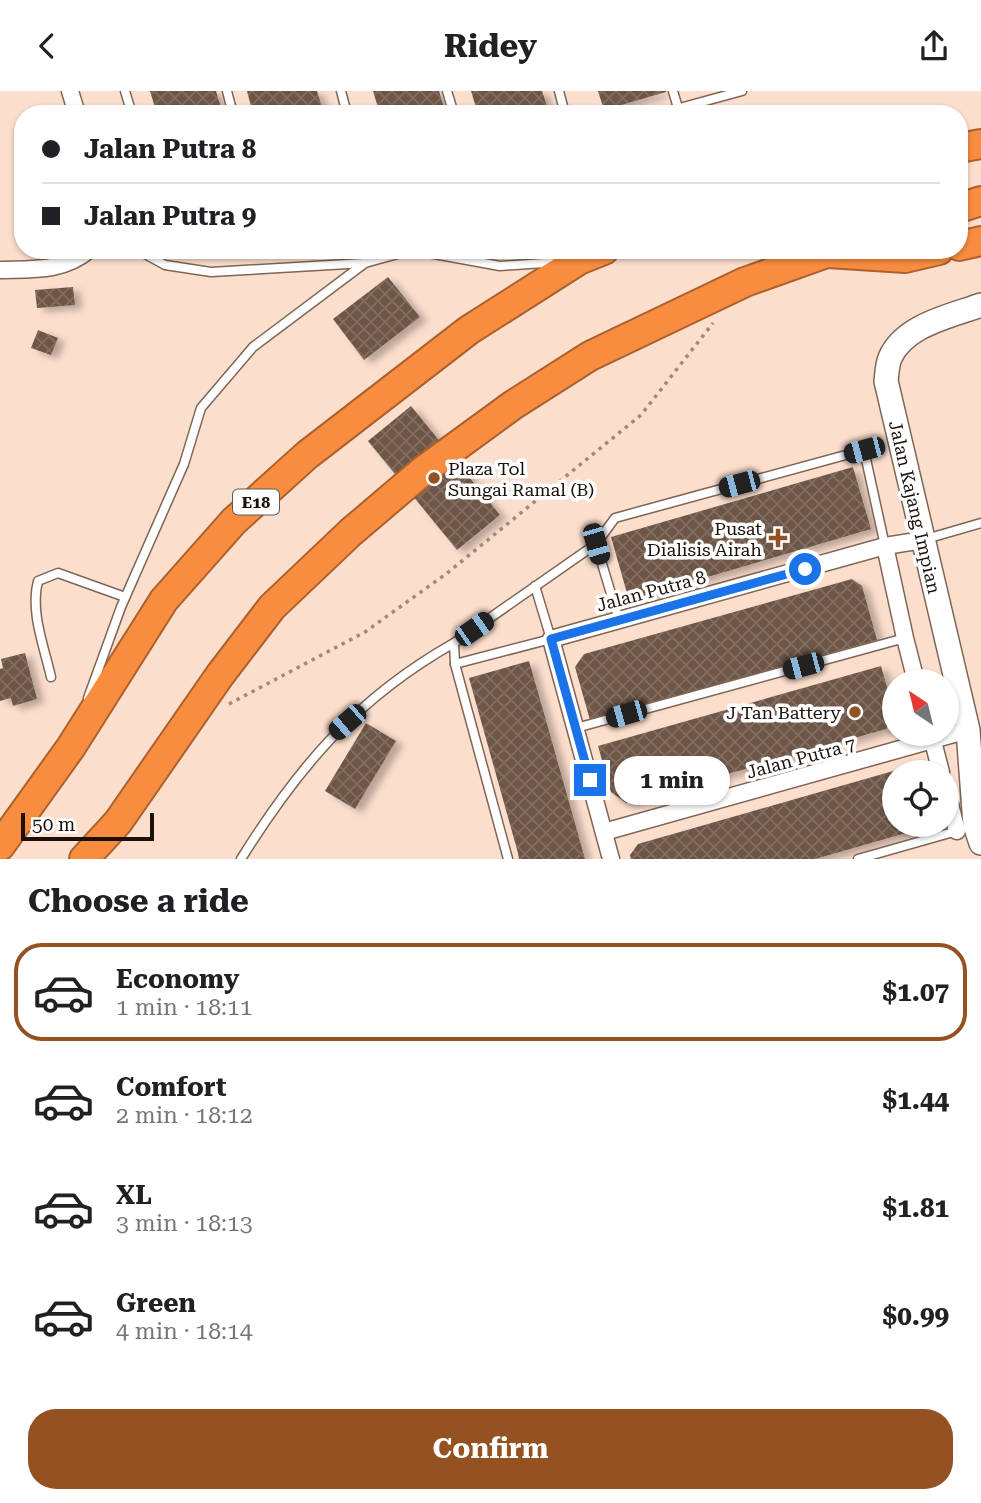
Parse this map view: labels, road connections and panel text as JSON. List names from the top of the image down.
{
  "streets": {
    "highway": ["E18"],
    "street": ["Jalan Kajang Impian", "Jalan Putra 8", "Jalan Putra 7"]
  },
  "crossings": [
    ["Jalan Kajang Impian", "Jalan Putra 8"],
    ["Jalan Kajang Impian", "Jalan Putra 7"]
  ],
  "places": {
    "other": ["Plaza Tol Sungai Ramal (B)", "J Tan Battery"],
    "health": ["Pusat Dialisis Airah"]
  },
  "scale_bar": "50 m",
  "north": "top left",
  "page": {
    "header": "Ridey",
    "banner": ["Jalan Putra 8", "Jalan Putra 9"],
    "bubble": "1 min",
    "scale": "50 m",
    "heading": "Choose a ride",
    "list": [
      {
        "name": "Economy",
        "note": "1 min · 18:11",
        "value": "$1.07"
      },
      {
        "name": "Comfort",
        "note": "2 min · 18:12",
        "value": "$1.44"
      },
      {
        "name": "XL",
        "note": "3 min · 18:13",
        "value": "$1.81"
      },
      {
        "name": "Green",
        "note": "4 min · 18:14",
        "value": "$0.99"
      }
    ],
    "buttons": "Confirm"
  }
}
